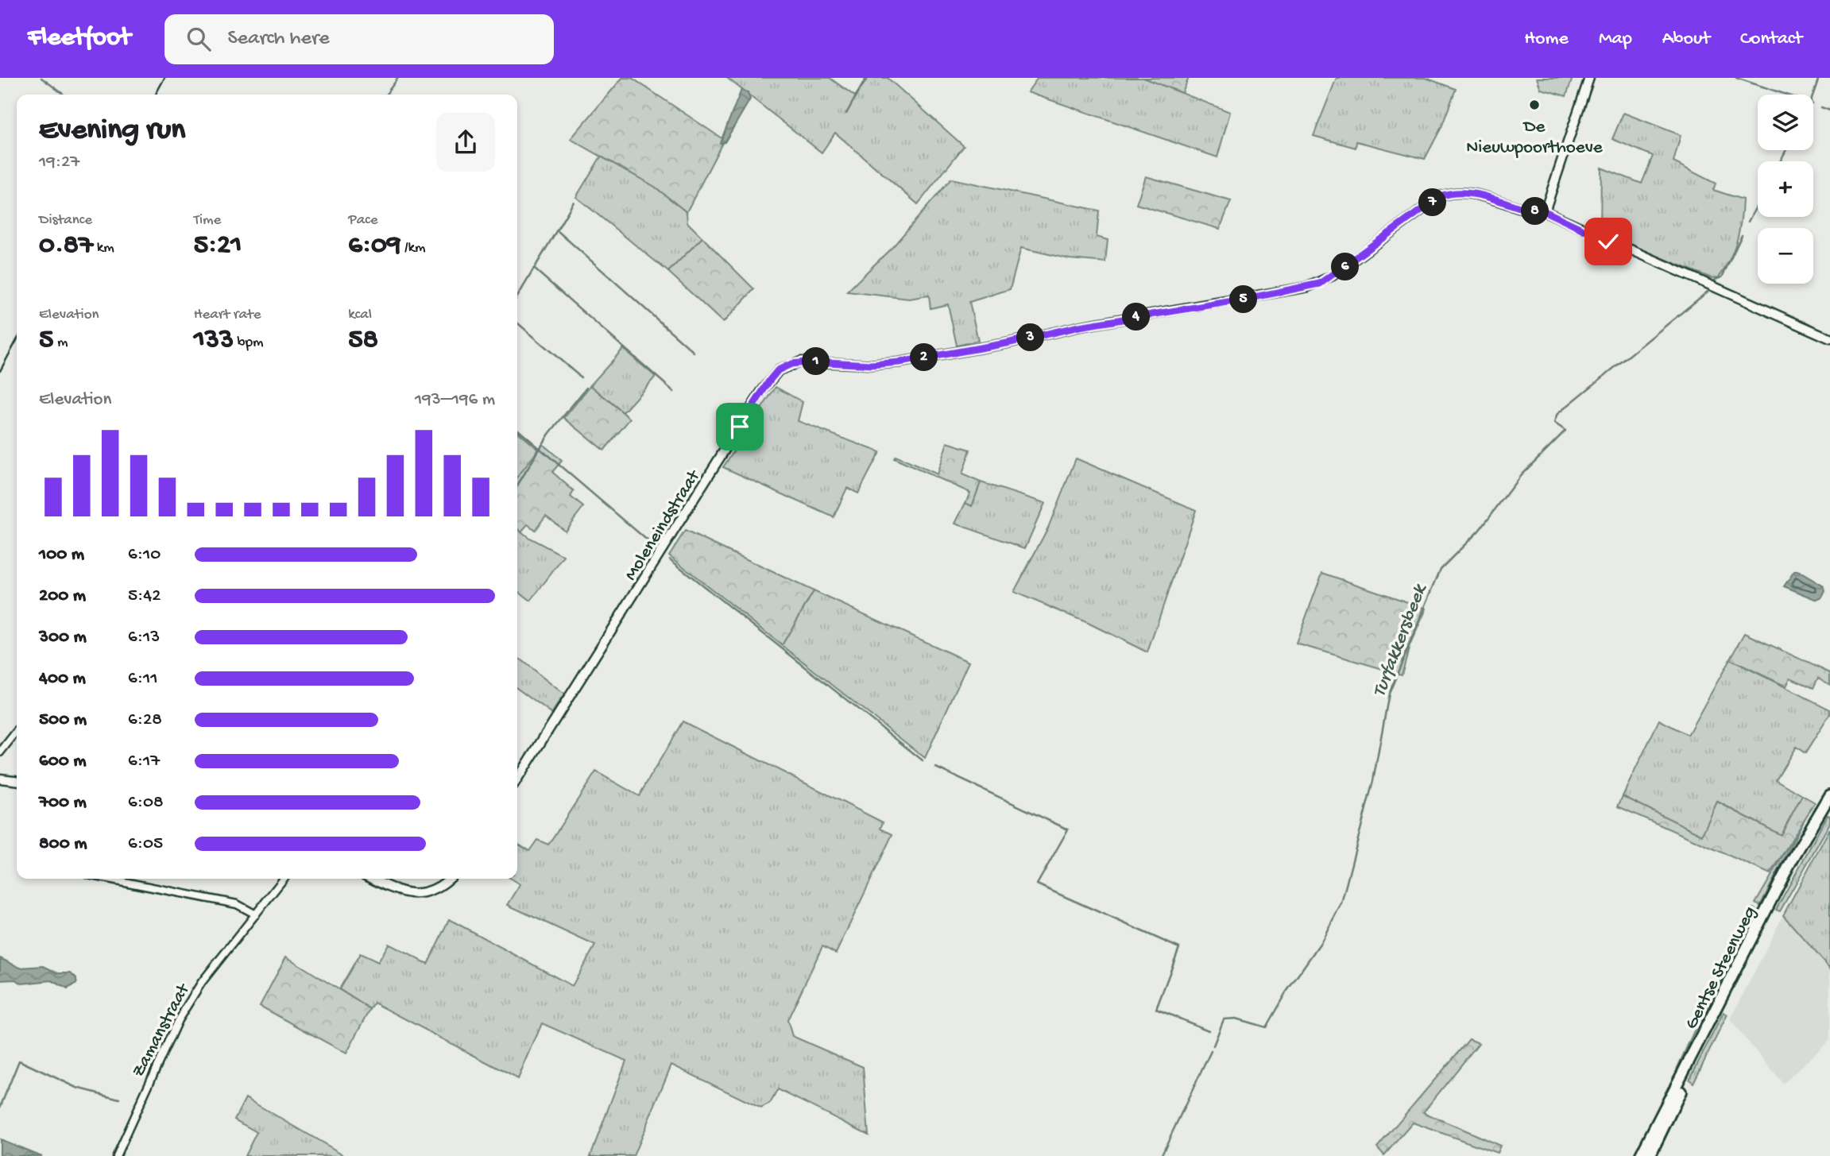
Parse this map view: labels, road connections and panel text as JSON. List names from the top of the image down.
{
  "streets": {
    "main road": ["Gentse Steenweg"],
    "street": ["Moleneindstraat", "Zamanstraat"]
  },
  "water": ["Turfakkersbeek"],
  "places": ["De Nieuwpoorthoeve"],
  "page": {
    "header": "Fleetfoot",
    "search": "Search here",
    "nav": [
      "Home",
      "Map",
      "About",
      "Contact"
    ],
    "map_buttons": ["+", "−"],
    "heading": ["Evening run", "19:27"],
    "pins": [
      "7",
      "8",
      "6",
      "5",
      "4",
      "3",
      "2",
      "1"
    ],
    "stats": [
      ["Distance", "0.87 km"],
      ["Time", "5:21"],
      ["Pace", "6:09 /km"],
      ["Elevation", "5 m"],
      ["Heart rate", "133 bpm"],
      ["kcal", "58"]
    ],
    "chart": ["Elevation", "193–196 m"],
    "list": [
      {
        "name": "100 m",
        "note": "6:10"
      },
      {
        "name": "200 m",
        "note": "5:42"
      },
      {
        "name": "300 m",
        "note": "6:13"
      },
      {
        "name": "400 m",
        "note": "6:11"
      },
      {
        "name": "500 m",
        "note": "6:28"
      },
      {
        "name": "600 m",
        "note": "6:17"
      },
      {
        "name": "700 m",
        "note": "6:08"
      },
      {
        "name": "800 m",
        "note": "6:05"
      }
    ]
  }
}
